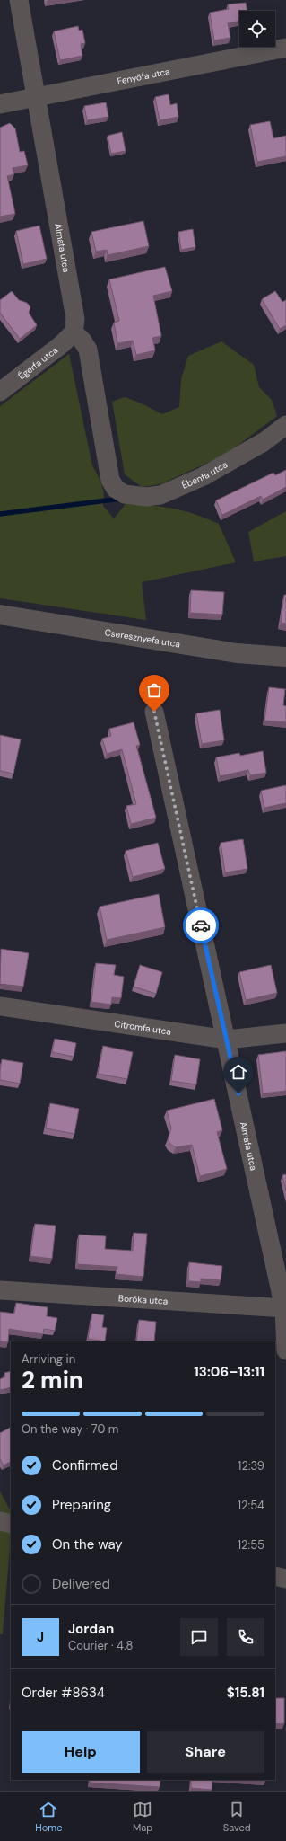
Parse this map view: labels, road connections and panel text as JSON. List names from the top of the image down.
{
  "streets": {
    "street": [
      "Fenyőfa utca",
      "Almafa utca",
      "Égerfa utca",
      "Ébenfa utca",
      "Cseresznyefa utca",
      "Citromfa utca",
      "Boróka utca"
    ]
  },
  "crossings": [
    ["Fenyőfa utca", "Almafa utca"],
    ["Almafa utca", "Égerfa utca"],
    ["Almafa utca", "Ébenfa utca"],
    ["Almafa utca", "Citromfa utca"],
    ["Almafa utca", "Boróka utca"],
    ["Égerfa utca", "Ébenfa utca"]
  ],
  "page": {
    "heading": ["2 min", "Arriving in", "13:06–13:11"],
    "panel": [
      "Jordan",
      "Courier · 4.8",
      "Order #8634",
      "$15.81"
    ],
    "bar": "On the way · 70 m",
    "list": [
      ["Confirmed", "12:39"],
      ["Preparing", "12:54"],
      ["On the way", "12:55"],
      "Delivered"
    ],
    "round": "J",
    "buttons": ["Help", "Share"],
    "tabs": ["Home", "Map", "Saved"]
  }
}
